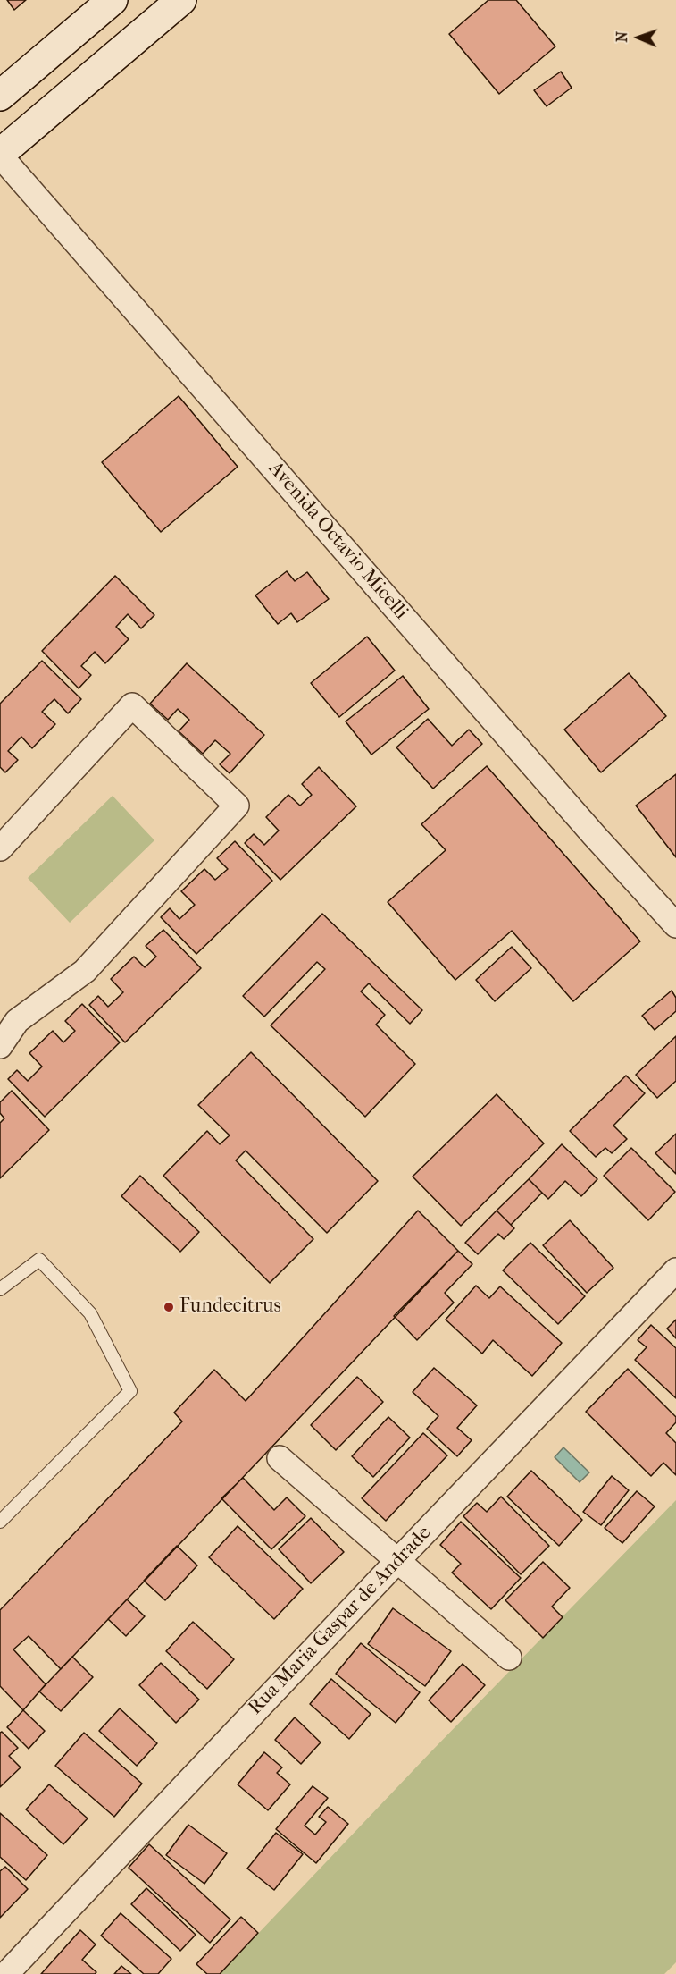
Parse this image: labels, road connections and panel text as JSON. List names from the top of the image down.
{
  "streets": {
    "street": ["Avenida Octavio Micelli", "Rua Maria Gaspar de Andrade"]
  },
  "places": ["Fundecitrus"],
  "north": "left"
}
